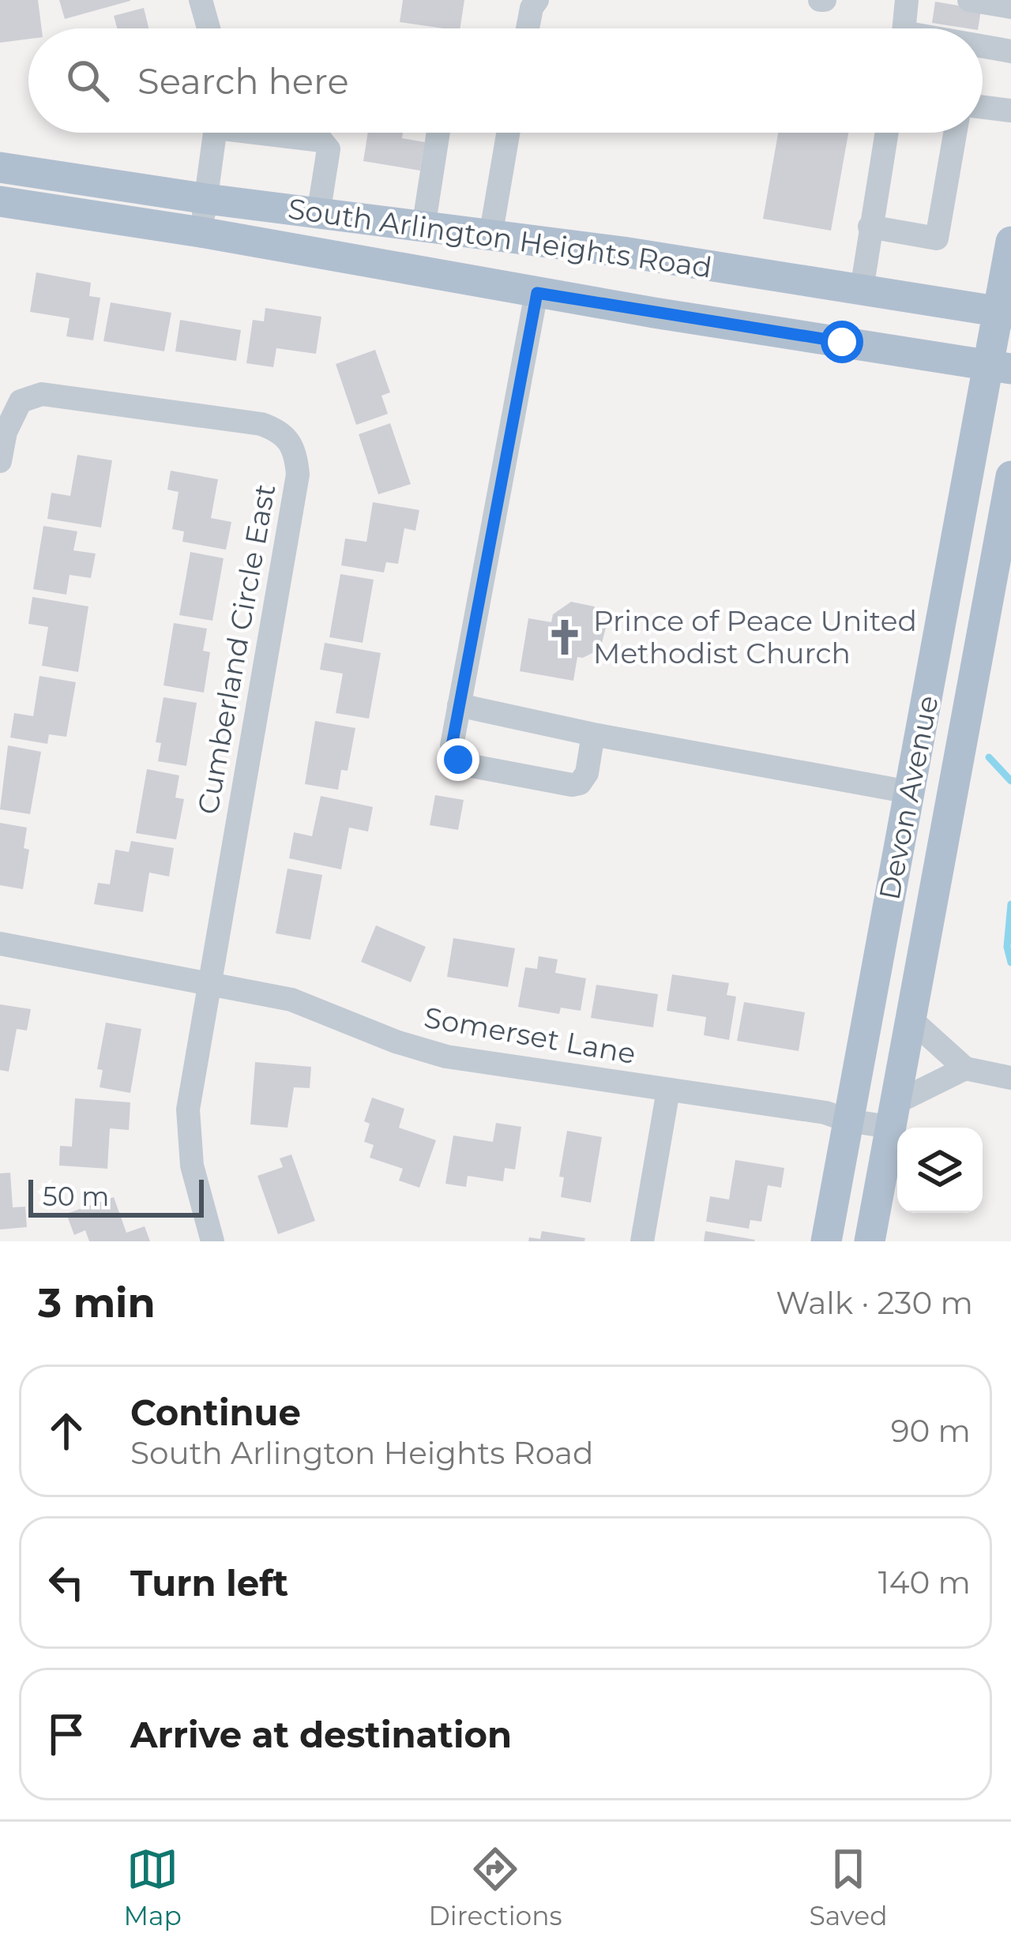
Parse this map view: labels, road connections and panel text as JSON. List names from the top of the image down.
{
  "streets": {
    "main road": ["South Arlington Heights Road", "Devon Avenue"],
    "street": ["Cumberland Circle East", "Somerset Lane"]
  },
  "crossings": [
    ["South Arlington Heights Road", "Devon Avenue"],
    ["Cumberland Circle East", "Somerset Lane"],
    ["Devon Avenue", "Somerset Lane"]
  ],
  "places": {
    "church": ["Prince of Peace United Methodist Church"]
  },
  "scale_bar": "50 m",
  "page": {
    "search": "Search here",
    "scale": "50 m",
    "heading": ["3 min", "Walk · 230 m"],
    "list": [
      ["Continue", "South Arlington Heights Road", "90 m"],
      ["Turn left", "140 m"],
      "Arrive at destination"
    ],
    "nav": ["Map", "Directions", "Saved"]
  }
}
